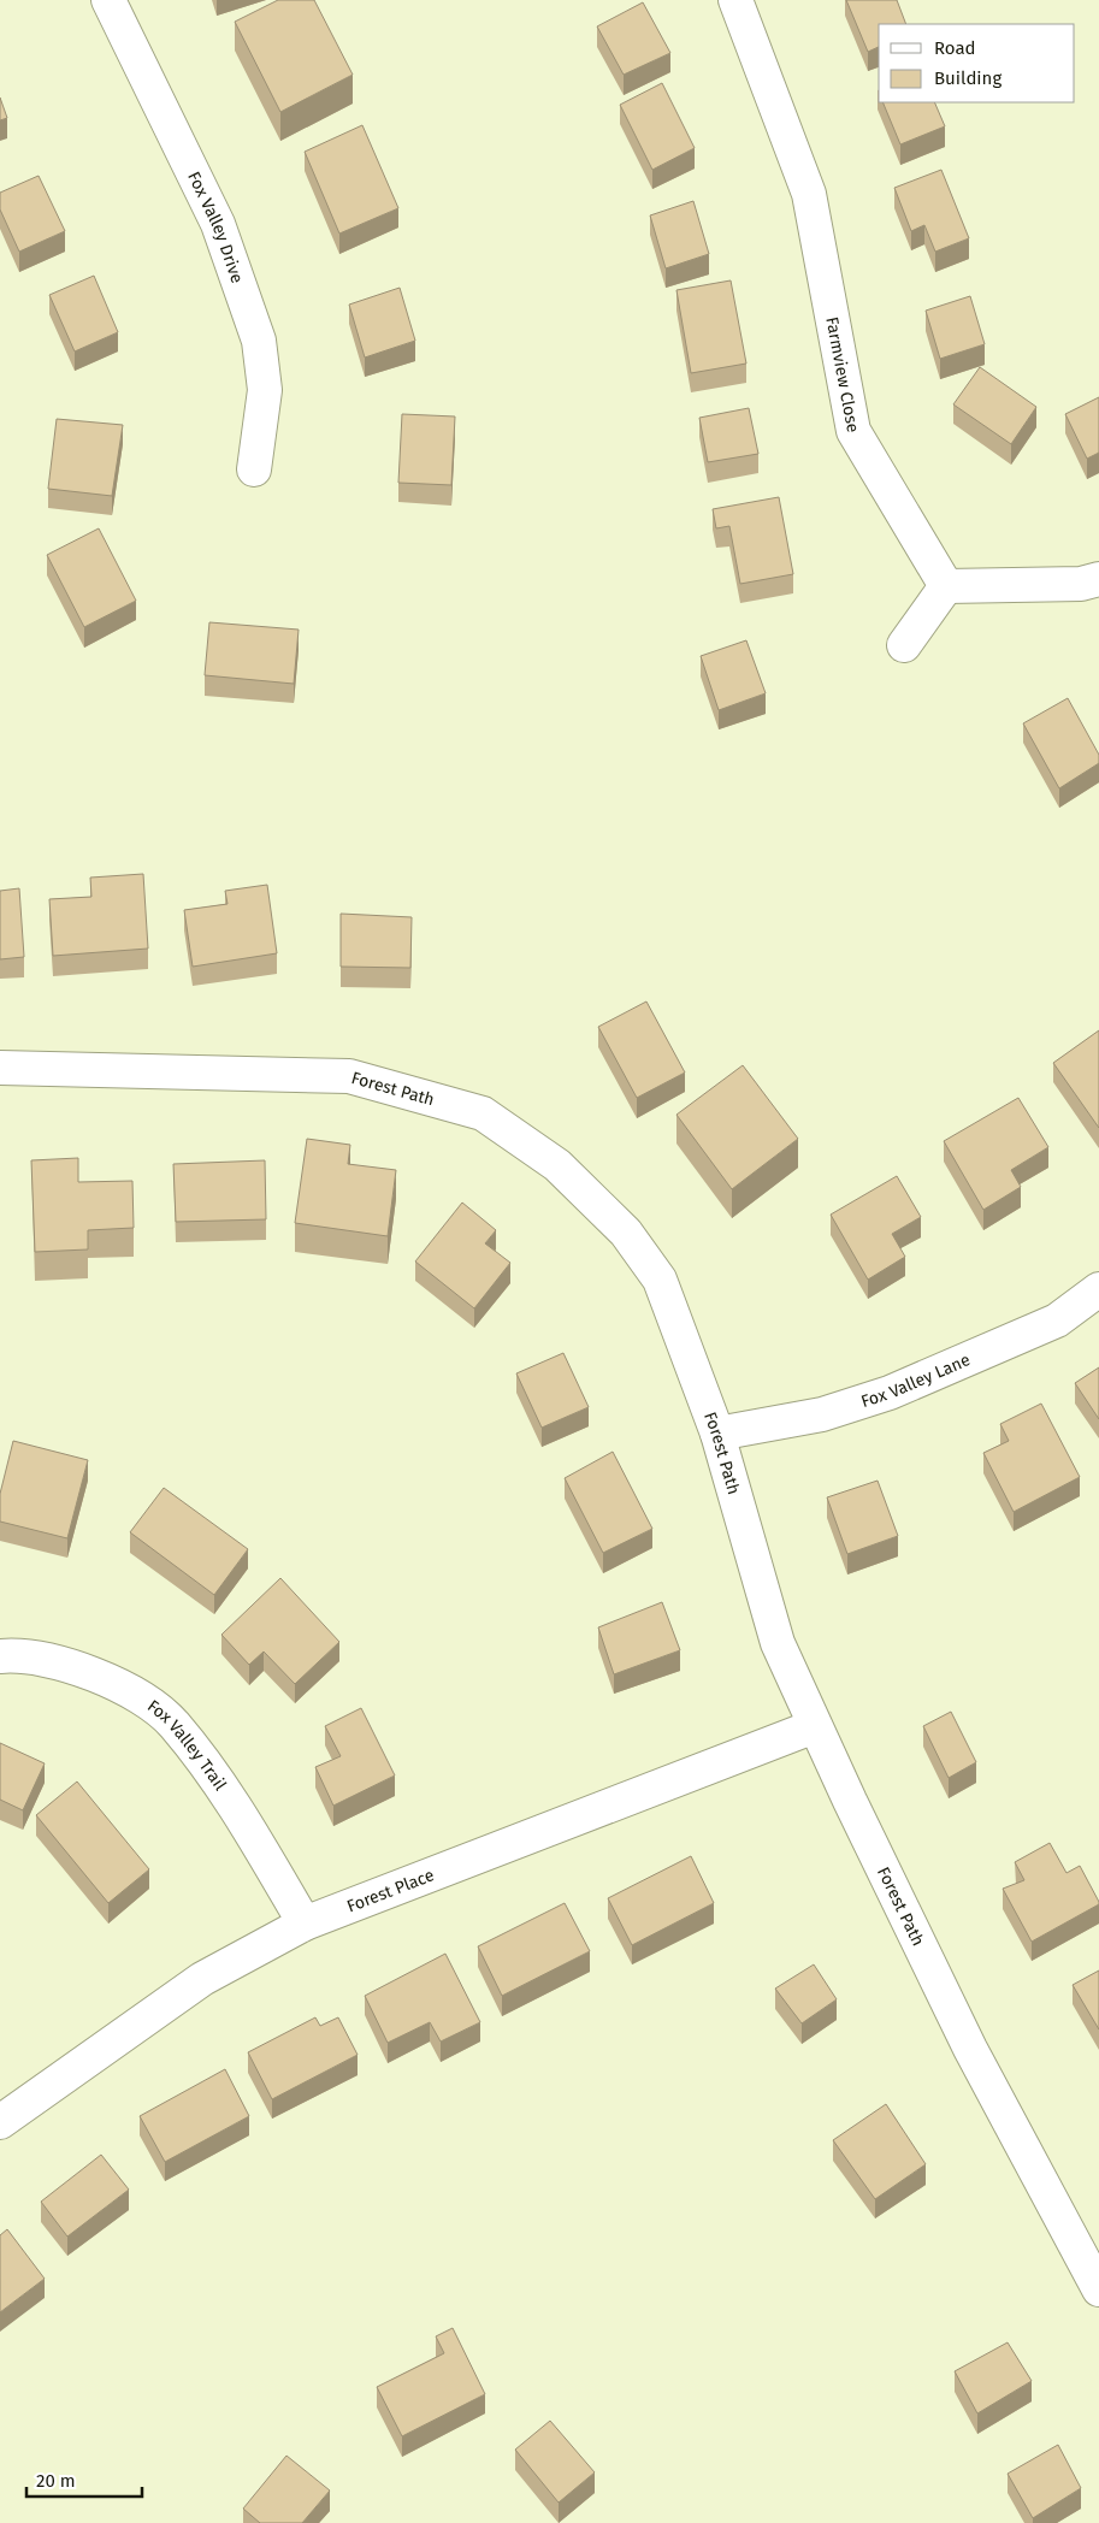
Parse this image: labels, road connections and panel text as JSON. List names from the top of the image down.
{
  "streets": {
    "street": [
      "Fox Valley Drive",
      "Farmview Close",
      "Forest Path",
      "Fox Valley Lane",
      "Fox Valley Trail",
      "Forest Place"
    ]
  },
  "crossings": [
    ["Forest Path", "Fox Valley Lane"],
    ["Forest Path", "Forest Place"],
    ["Fox Valley Trail", "Forest Place"]
  ],
  "legend": ["Road", "Building"],
  "scale_bar": "20 m"
}
